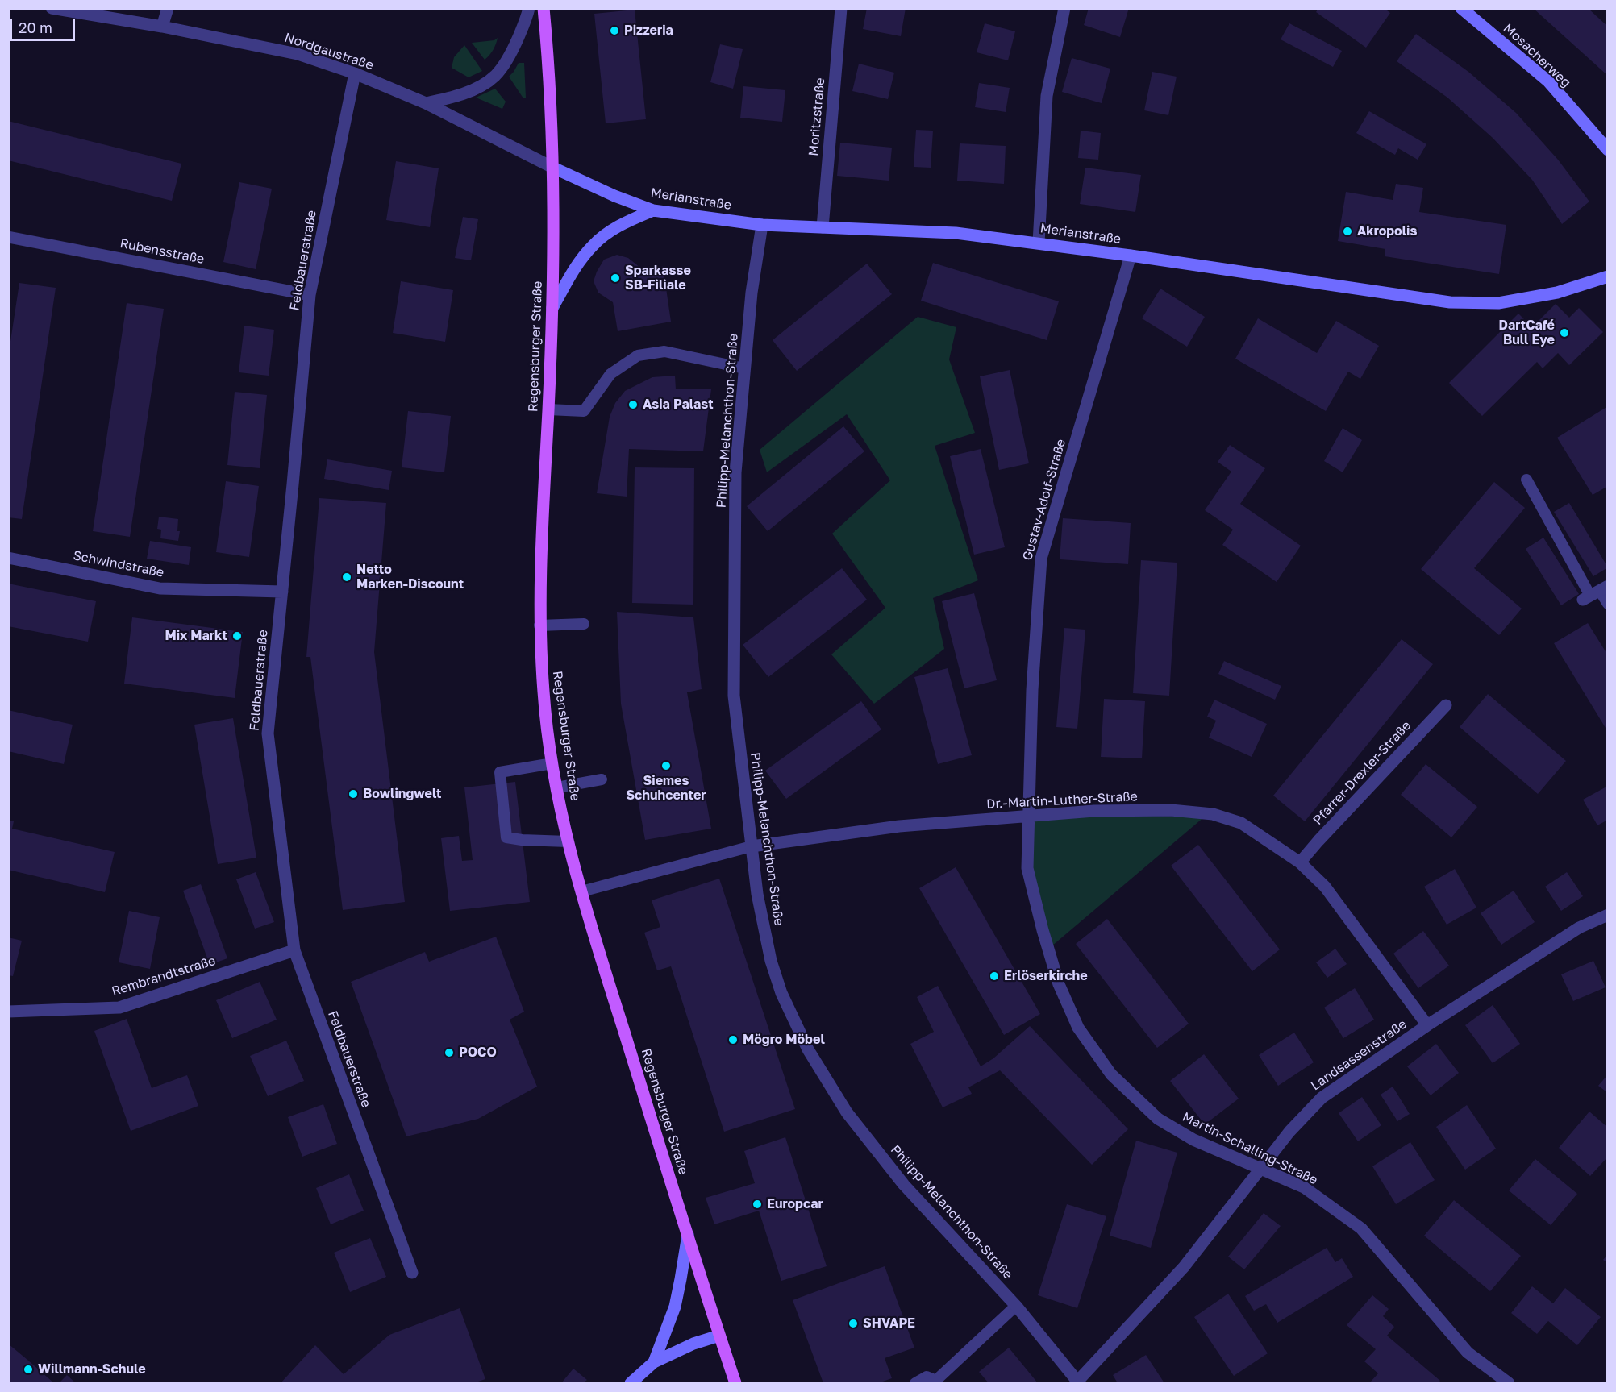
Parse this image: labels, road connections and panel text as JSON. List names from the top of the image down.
{
  "streets": {
    "main road": ["Regensburger Straße"],
    "street": [
      "Nordgaustraße",
      "Mosacherweg",
      "Moritzstraße",
      "Merianstraße",
      "Rubensstraße",
      "Feldbauerstraße",
      "Philipp-Melanchthon-Straße",
      "Gustav-Adolf-Straße",
      "Schwindstraße",
      "Pfarrer-Drexler-Straße",
      "Dr.-Martin-Luther-Straße",
      "Rembrandtstraße",
      "Landsassenstraße",
      "Martin-Schalling-Straße"
    ]
  },
  "crossings": [
    ["Nordgaustraße", "Merianstraße"],
    ["Nordgaustraße", "Feldbauerstraße"],
    ["Nordgaustraße", "Regensburger Straße"],
    ["Moritzstraße", "Merianstraße"],
    ["Merianstraße", "Regensburger Straße"],
    ["Merianstraße", "Philipp-Melanchthon-Straße"],
    ["Merianstraße", "Gustav-Adolf-Straße"],
    ["Rubensstraße", "Feldbauerstraße"],
    ["Feldbauerstraße", "Schwindstraße"],
    ["Feldbauerstraße", "Rembrandtstraße"],
    ["Philipp-Melanchthon-Straße", "Dr.-Martin-Luther-Straße"],
    ["Philipp-Melanchthon-Straße", "Landsassenstraße"],
    ["Gustav-Adolf-Straße", "Dr.-Martin-Luther-Straße"],
    ["Gustav-Adolf-Straße", "Martin-Schalling-Straße"],
    ["Pfarrer-Drexler-Straße", "Dr.-Martin-Luther-Straße"],
    ["Dr.-Martin-Luther-Straße", "Landsassenstraße"],
    ["Dr.-Martin-Luther-Straße", "Martin-Schalling-Straße"],
    ["Landsassenstraße", "Martin-Schalling-Straße"]
  ],
  "places": [
    "Pizzeria",
    "Akropolis",
    "Sparkasse SB-Filiale",
    "DartCafé Bull Eye",
    "Asia Palast",
    "Netto Marken-Discount",
    "Mix Markt",
    "Siemes Schuhcenter",
    "Bowlingwelt",
    "Erlöserkirche",
    "Mögro Möbel",
    "POCO",
    "Europcar",
    "SHVAPE",
    "Willmann-Schule"
  ],
  "scale_bar": "20 m"
}
